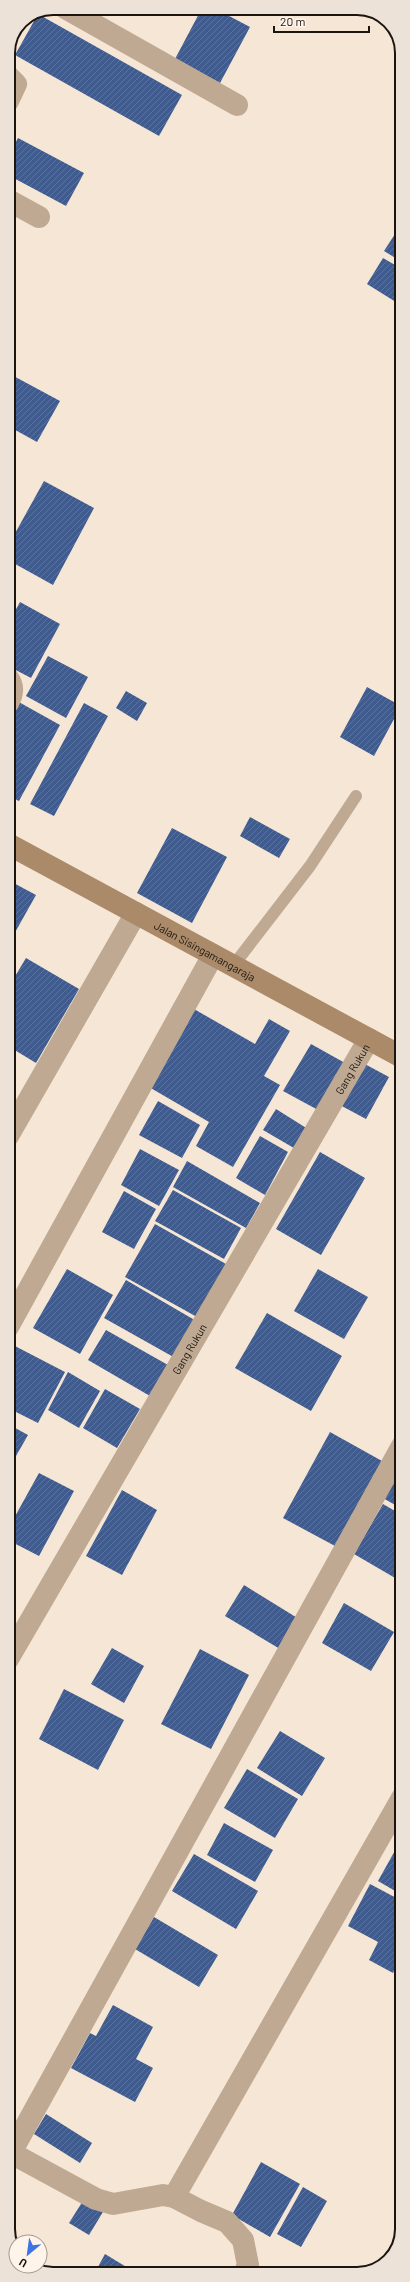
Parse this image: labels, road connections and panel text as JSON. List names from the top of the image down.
{
  "streets": {
    "street": ["Jalan Sisingamangaraja", "Gang Rukun"]
  },
  "crossings": [
    ["Jalan Sisingamangaraja", "Gang Rukun"]
  ],
  "scale_bar": "20 m",
  "north": "bottom left"
}
